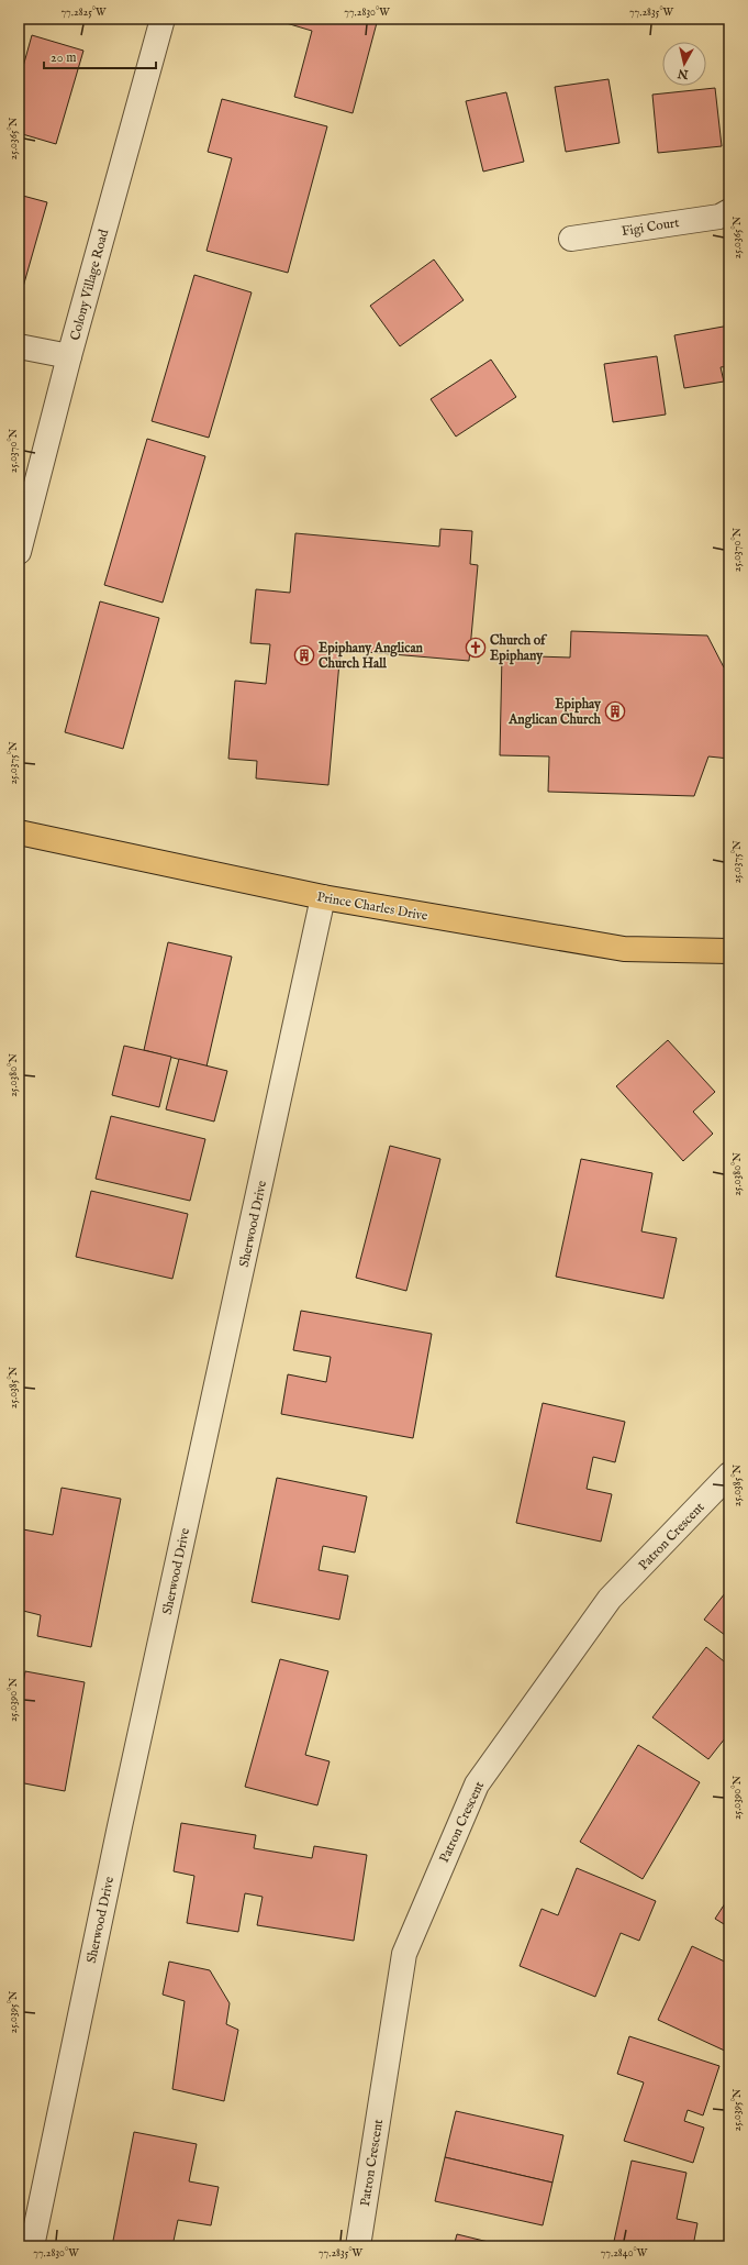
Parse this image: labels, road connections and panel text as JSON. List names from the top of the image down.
{
  "streets": {
    "highway": ["Prince Charles Drive"],
    "street": [
      "Figi Court",
      "Colony Village Road",
      "Sherwood Drive",
      "Patron Crescent"
    ]
  },
  "crossings": [
    ["Prince Charles Drive", "Sherwood Drive"]
  ],
  "places": {
    "church": ["Church of Epiphany"],
    "building": ["Epiphany Anglican Church Hall", "Epiphay Anglican Church"]
  },
  "scale_bar": "20 m",
  "north": "bottom",
  "coordinates": [
    "77.2825°W",
    "77.2830°W",
    "77.2835°W",
    "25.0365°N",
    "25.0370°N",
    "25.0375°N",
    "25.0380°N",
    "25.0385°N",
    "25.0390°N",
    "25.0395°N",
    "77.2840°W"
  ]
}
